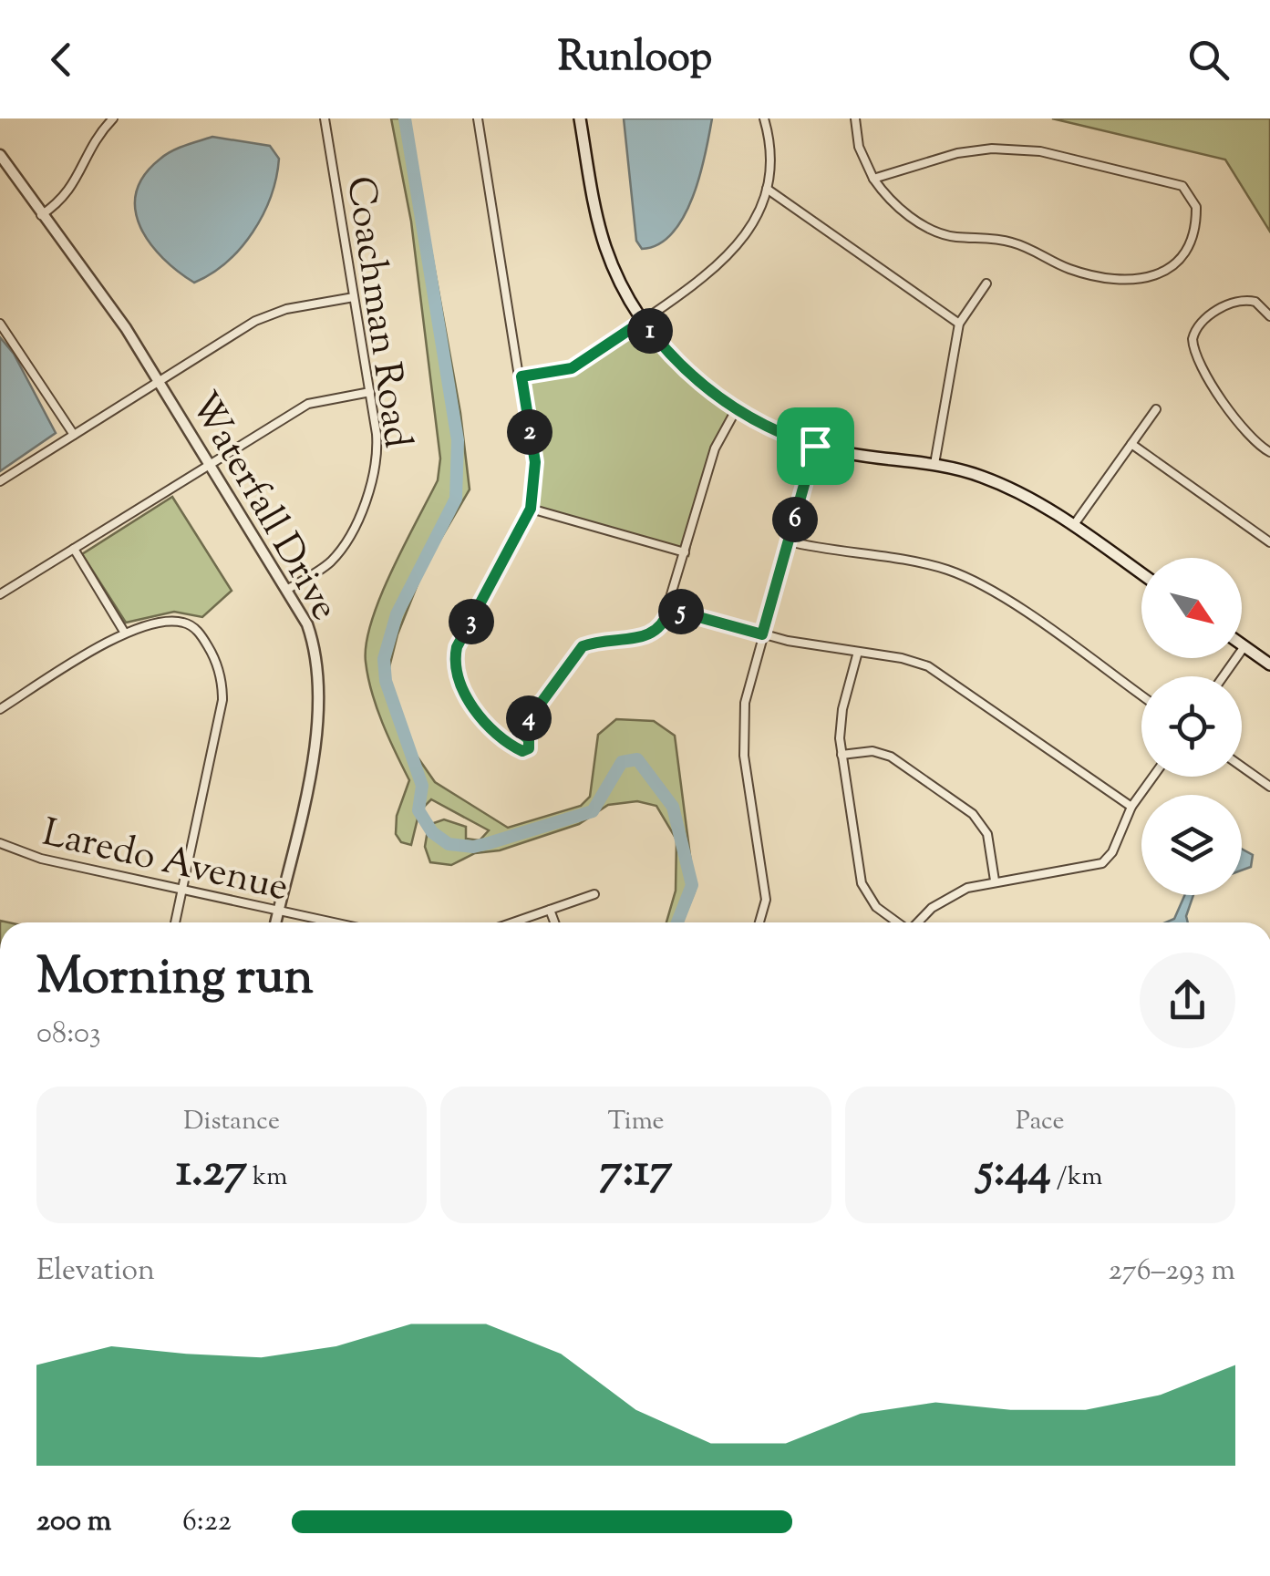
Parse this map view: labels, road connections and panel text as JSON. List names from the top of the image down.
{
  "streets": {
    "street": ["Coachman Road", "Waterfall Drive", "Laredo Avenue"]
  },
  "crossings": [
    ["Coachman Road", "Waterfall Drive"],
    ["Waterfall Drive", "Laredo Avenue"]
  ],
  "north": "bottom right",
  "page": {
    "header": "Runloop",
    "pins": [
      "1",
      "2",
      "6",
      "5",
      "3",
      "4"
    ],
    "heading": ["Morning run", "08:03"],
    "stats": [
      ["Distance", "1.27 km"],
      ["Time", "7:17"],
      ["Pace", "5:44 /km"]
    ],
    "chart": ["Elevation", "276–293 m"],
    "list": [
      {
        "name": "200 m",
        "note": "6:22"
      }
    ]
  }
}
